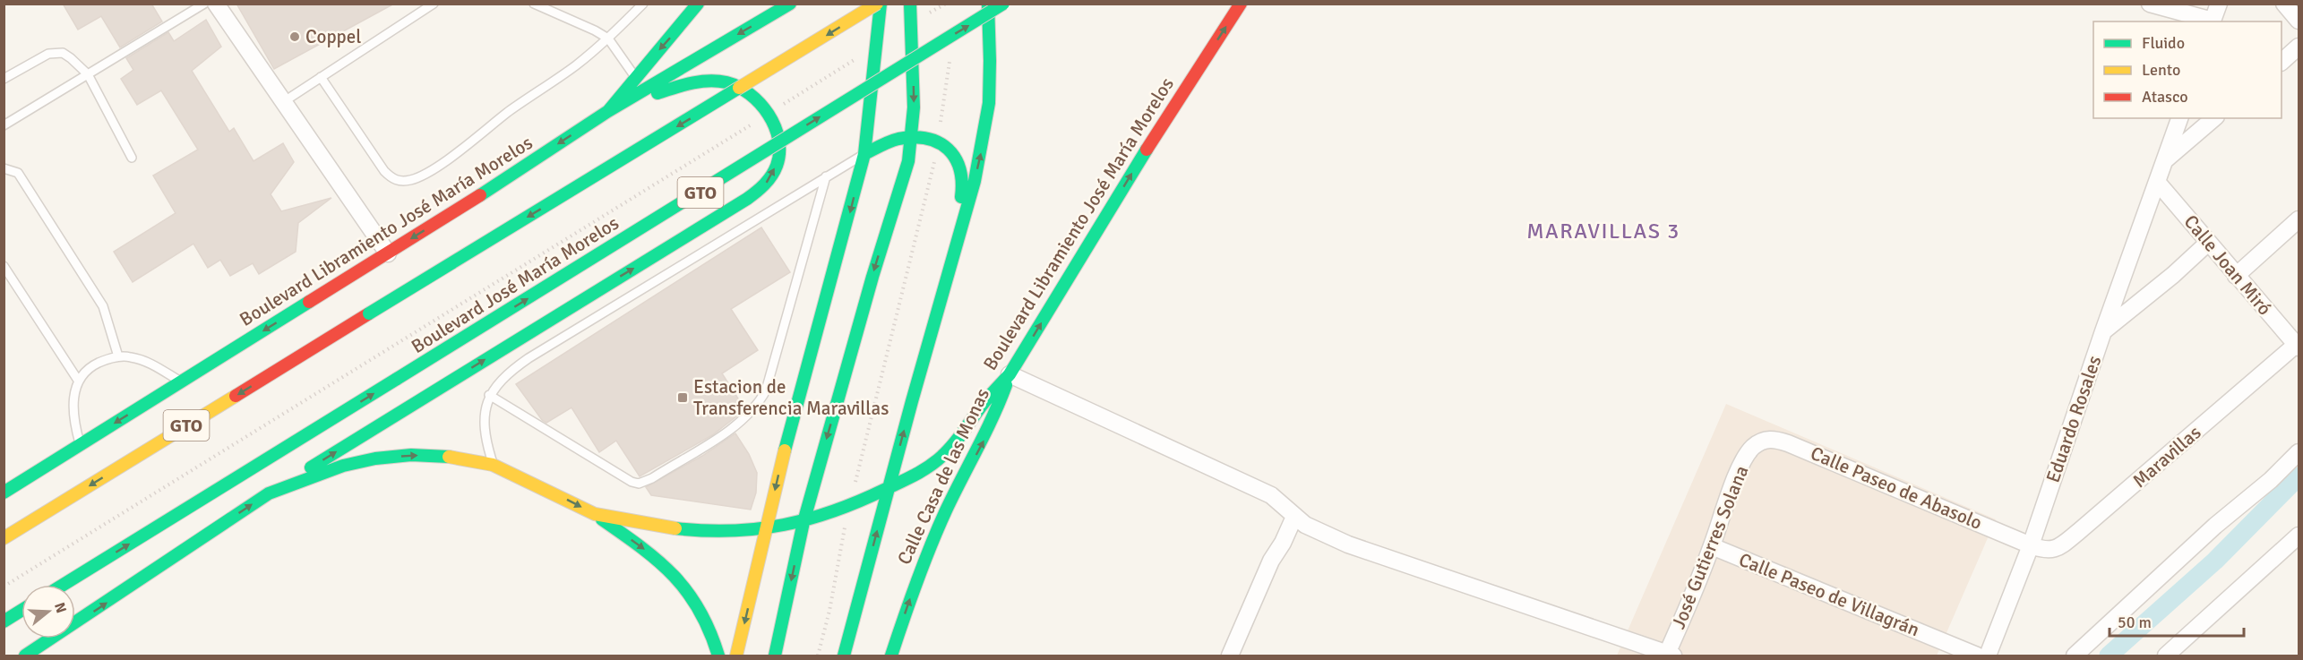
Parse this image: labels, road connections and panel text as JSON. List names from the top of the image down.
{
  "streets": {
    "street": [
      "GTO",
      "Boulevard Libramiento José María Morelos",
      "Calle Joan Miró",
      "Boulevard José María Morelos",
      "Eduardo Rosales",
      "Maravillas",
      "Calle Casa de las Monas",
      "Calle Paseo de Abasolo",
      "José Gutierres Solana",
      "Calle Paseo de Villagrán"
    ]
  },
  "crossings": [
    ["Boulevard Libramiento José María Morelos", "Calle Casa de las Monas"],
    ["Calle Joan Miró", "Eduardo Rosales"],
    ["Calle Joan Miró", "Maravillas"],
    ["Eduardo Rosales", "Maravillas"],
    ["Eduardo Rosales", "Calle Paseo de Abasolo"],
    ["Maravillas", "Calle Paseo de Abasolo"],
    ["Calle Paseo de Abasolo", "José Gutierres Solana"],
    ["José Gutierres Solana", "Calle Paseo de Villagrán"]
  ],
  "districts": ["MARAVILLAS 3"],
  "places": {
    "other": ["Coppel"],
    "transit": ["Estacion de Transferencia Maravillas"]
  },
  "legend": ["Fluido", "Lento", "Atasco"],
  "scale_bar": "50 m",
  "north": "right"
}
